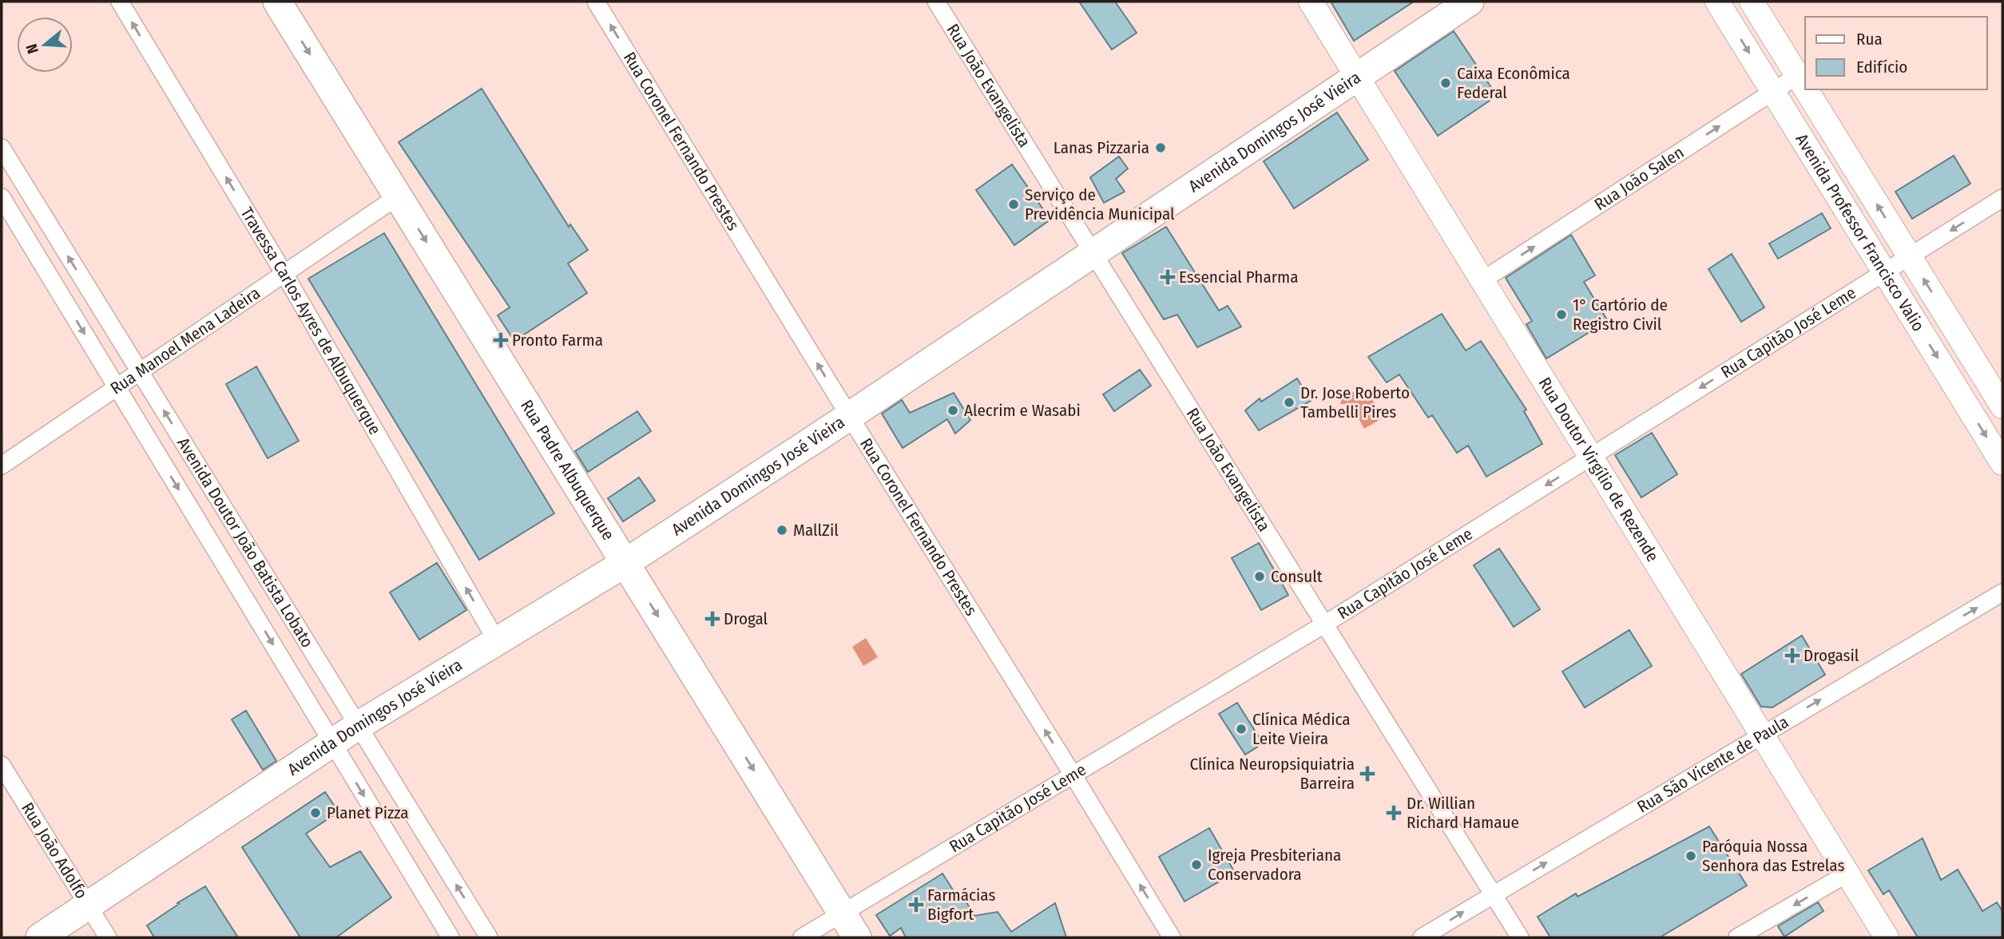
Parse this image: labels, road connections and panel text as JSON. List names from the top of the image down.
{
  "streets": {
    "main road": [
      "Avenida Domingos José Vieira",
      "Avenida Professor Francisco Valio",
      "Rua Padre Albuquerque",
      "Rua Doutor Virgílio de Rezende"
    ],
    "street": [
      "Rua João Evangelista",
      "Rua Coronel Fernando Prestes",
      "Rua João Salen",
      "Travessa Carlos Ayres de Albuquerque",
      "Rua Capitão José Leme",
      "Rua Manoel Mena Ladeira",
      "Avenida Doutor João Batista Lobato",
      "Rua São Vicente de Paula",
      "Rua João Adolfo"
    ]
  },
  "crossings": [
    ["Rua João Evangelista", "Avenida Domingos José Vieira"],
    ["Rua João Evangelista", "Rua Capitão José Leme"],
    ["Rua João Evangelista", "Rua São Vicente de Paula"],
    ["Avenida Domingos José Vieira", "Rua Coronel Fernando Prestes"],
    ["Avenida Domingos José Vieira", "Travessa Carlos Ayres de Albuquerque"],
    ["Avenida Domingos José Vieira", "Rua Padre Albuquerque"],
    ["Avenida Domingos José Vieira", "Rua Doutor Virgílio de Rezende"],
    ["Avenida Domingos José Vieira", "Avenida Doutor João Batista Lobato"],
    ["Avenida Domingos José Vieira", "Rua João Adolfo"],
    ["Rua Coronel Fernando Prestes", "Rua Capitão José Leme"],
    ["Rua João Salen", "Avenida Professor Francisco Valio"],
    ["Rua João Salen", "Rua Doutor Virgílio de Rezende"],
    ["Avenida Professor Francisco Valio", "Rua Capitão José Leme"],
    ["Travessa Carlos Ayres de Albuquerque", "Rua Manoel Mena Ladeira"],
    ["Rua Capitão José Leme", "Rua Padre Albuquerque"],
    ["Rua Capitão José Leme", "Rua Doutor Virgílio de Rezende"],
    ["Rua Manoel Mena Ladeira", "Rua Padre Albuquerque"],
    ["Rua Manoel Mena Ladeira", "Avenida Doutor João Batista Lobato"],
    ["Rua Doutor Virgílio de Rezende", "Rua São Vicente de Paula"]
  ],
  "one_way": [
    "Rua Coronel Fernando Prestes",
    "Rua João Salen",
    "Travessa Carlos Ayres de Albuquerque",
    "Rua Capitão José Leme",
    "Rua Padre Albuquerque",
    "Rua São Vicente de Paula"
  ],
  "places": {
    "other": [
      "Caixa Econômica Federal",
      "Lanas Pizzaria",
      "Serviço de Previdência Municipal",
      "1° Cartório de Registro Civil",
      "Dr. Jose Roberto Tambelli Pires",
      "Alecrim e Wasabi",
      "MallZil",
      "Consult",
      "Clínica Médica Leite Vieira",
      "Planet Pizza",
      "Paróquia Nossa Senhora das Estrelas",
      "Igreja Presbiteriana Conservadora"
    ],
    "health": [
      "Essencial Pharma",
      "Pronto Farma",
      "Drogal",
      "Drogasil",
      "Clínica Neuropsiquiatria Barreira",
      "Dr. Willian Richard Hamaue",
      "Farmácias Bigfort"
    ]
  },
  "legend": ["Rua", "Edifício"],
  "north": "left"
}
